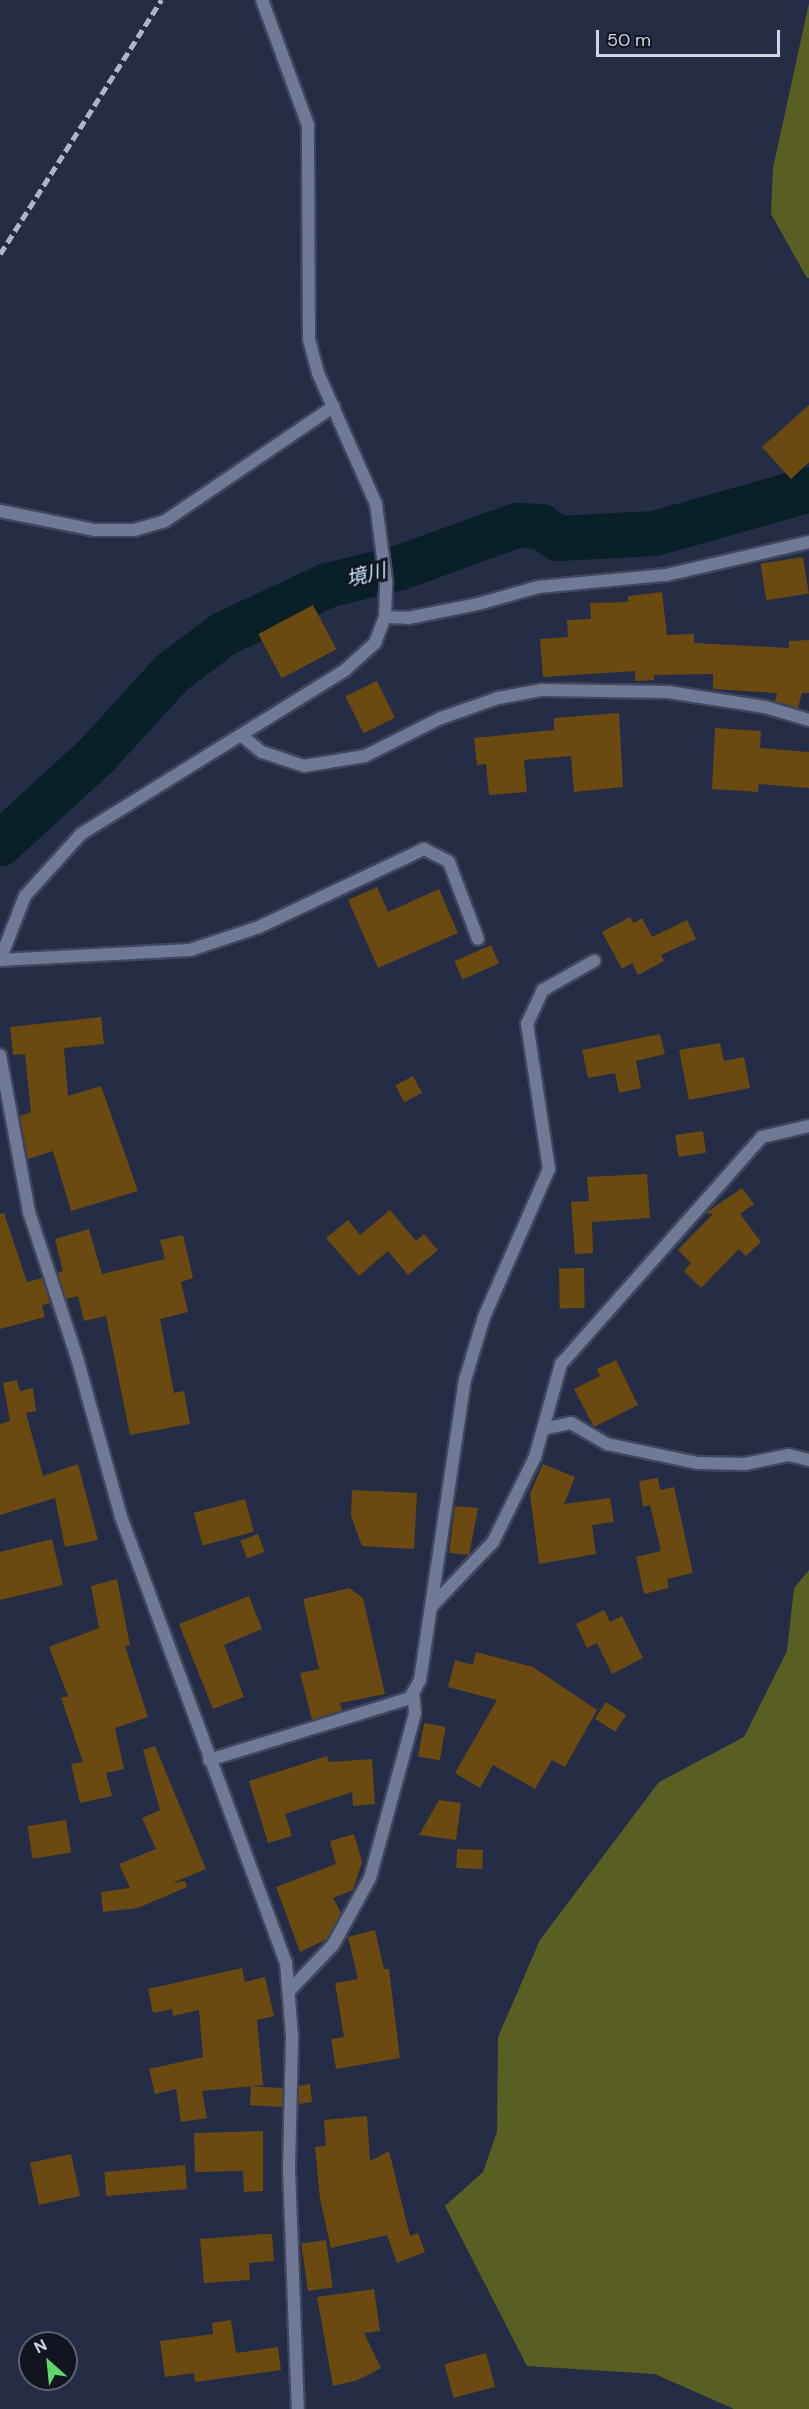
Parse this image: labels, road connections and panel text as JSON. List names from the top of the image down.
{
  "water": ["境川"],
  "scale_bar": "50 m",
  "north": "top left"
}
